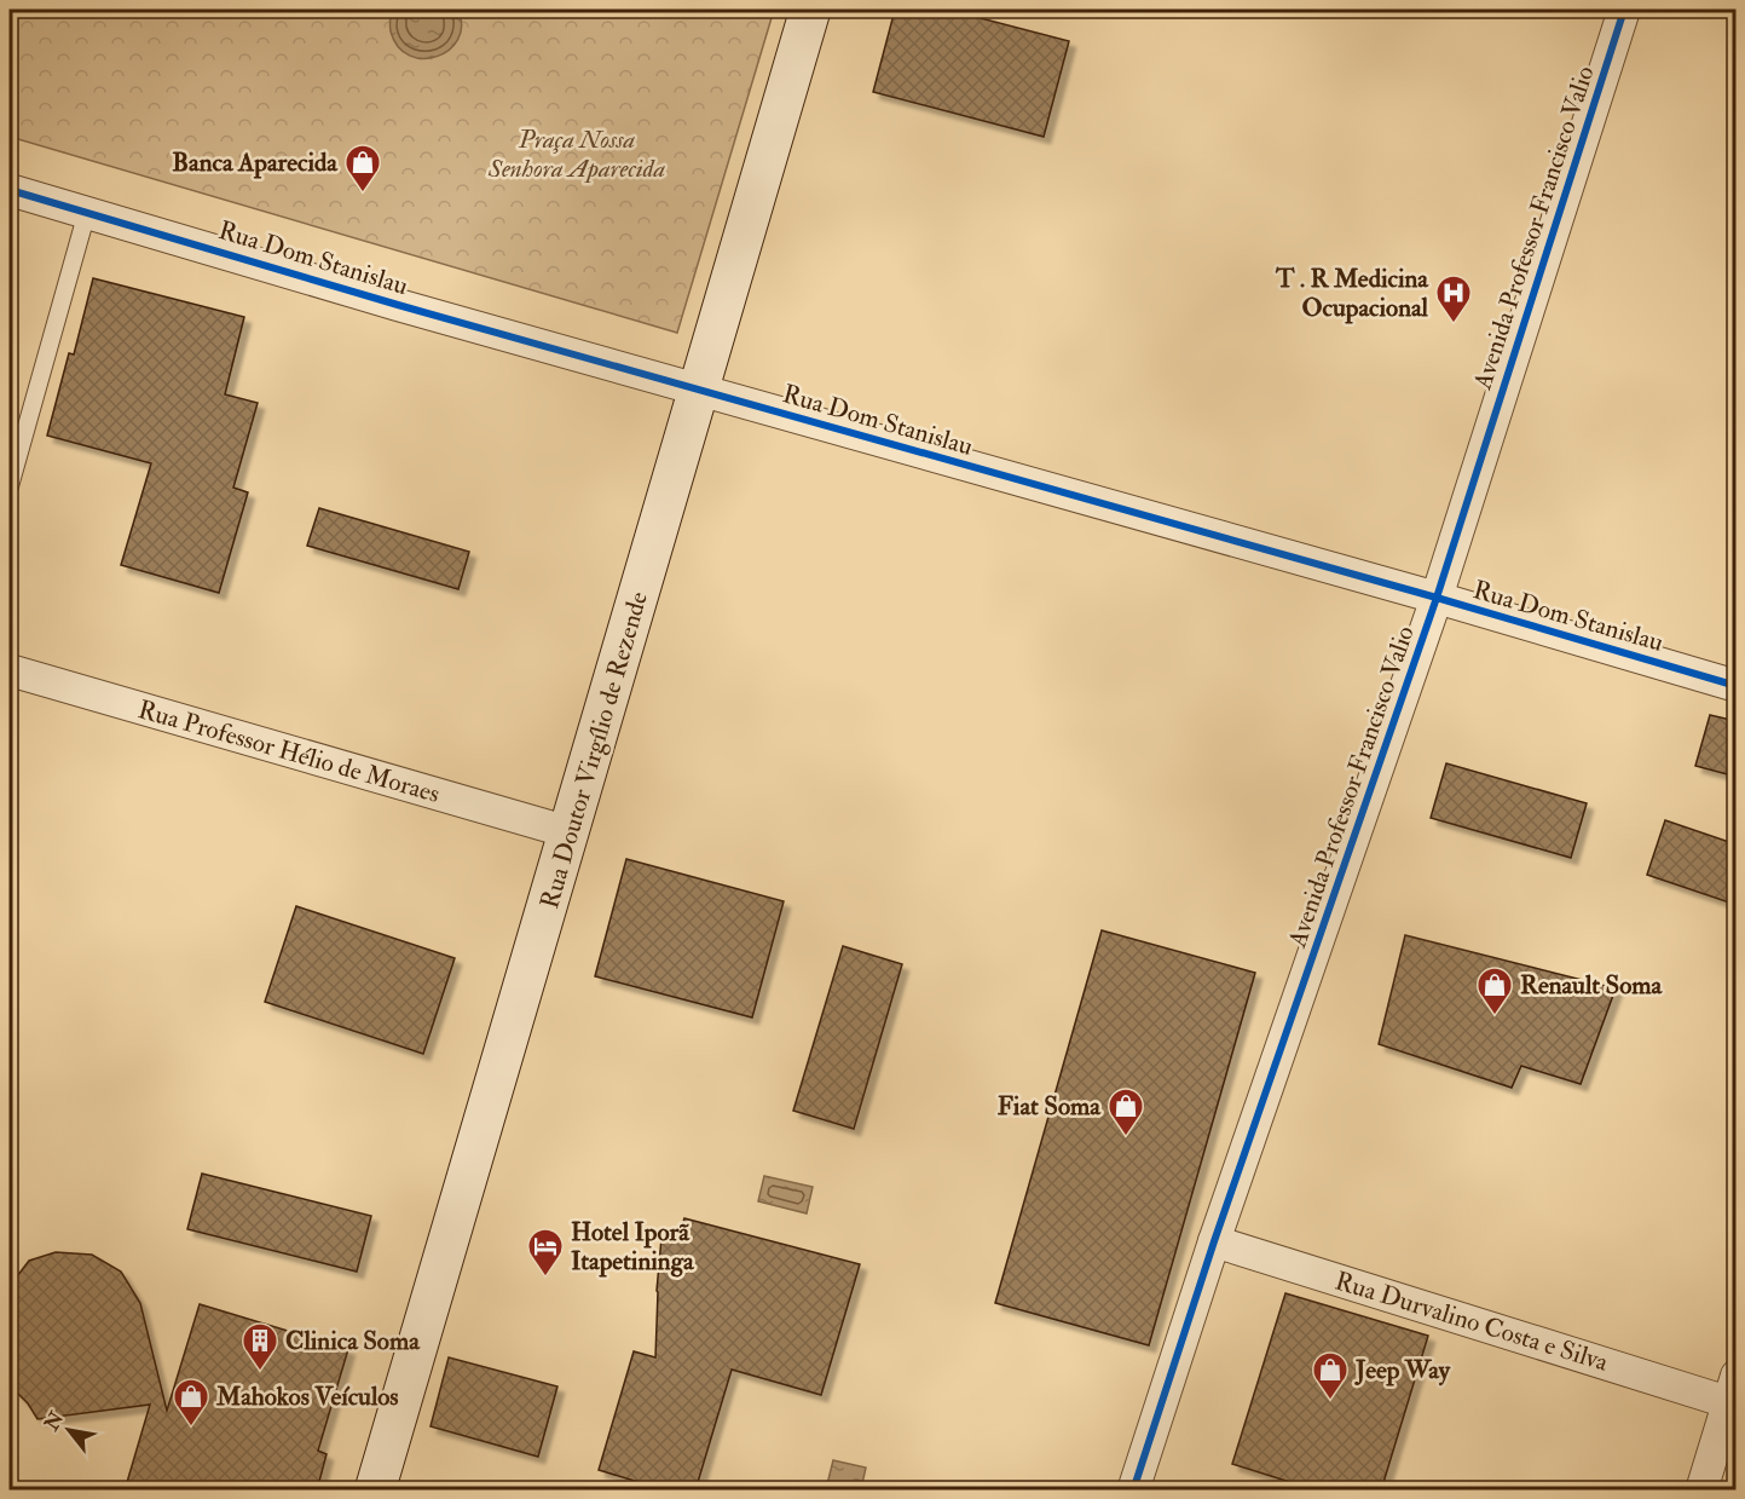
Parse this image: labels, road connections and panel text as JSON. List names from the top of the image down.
{
  "streets": {
    "main road": ["Rua Doutor Virgílio de Rezende"],
    "street": [
      "Avenida Professor Francisco Valio",
      "Rua Dom Stanislau",
      "Rua Professor Hélio de Moraes",
      "Rua Durvalino Costa e Silva"
    ]
  },
  "crossings": [
    ["Avenida Professor Francisco Valio", "Rua Dom Stanislau"],
    ["Avenida Professor Francisco Valio", "Rua Durvalino Costa e Silva"],
    ["Rua Dom Stanislau", "Rua Doutor Virgílio de Rezende"],
    ["Rua Doutor Virgílio de Rezende", "Rua Professor Hélio de Moraes"]
  ],
  "parks": ["Praça Nossa Senhora Aparecida"],
  "places": {
    "shop": [
      "Banca Aparecida",
      "Renault Soma",
      "Fiat Soma",
      "Jeep Way",
      "Mahokos Veículos"
    ],
    "hospital": ["T . R Medicina Ocupacional"],
    "hotel": ["Hotel Iporã Itapetininga"],
    "building": ["Clinica Soma"]
  },
  "north": "top left"
}
